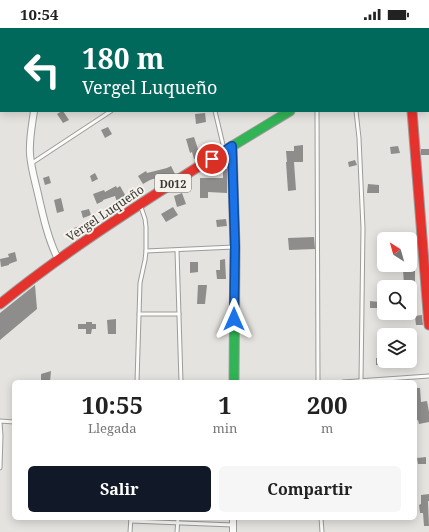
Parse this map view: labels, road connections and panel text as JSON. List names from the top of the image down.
{
  "streets": {
    "street": ["D012", "Vergel Luqueño"]
  },
  "north": "top left",
  "page": {
    "status": "10:54",
    "turn": ["180 m", "Vergel Luqueño"],
    "eta": [
      "10:55",
      "Llegada",
      "1",
      "min",
      "200",
      "m"
    ],
    "buttons": ["Salir", "Compartir"]
  }
}
